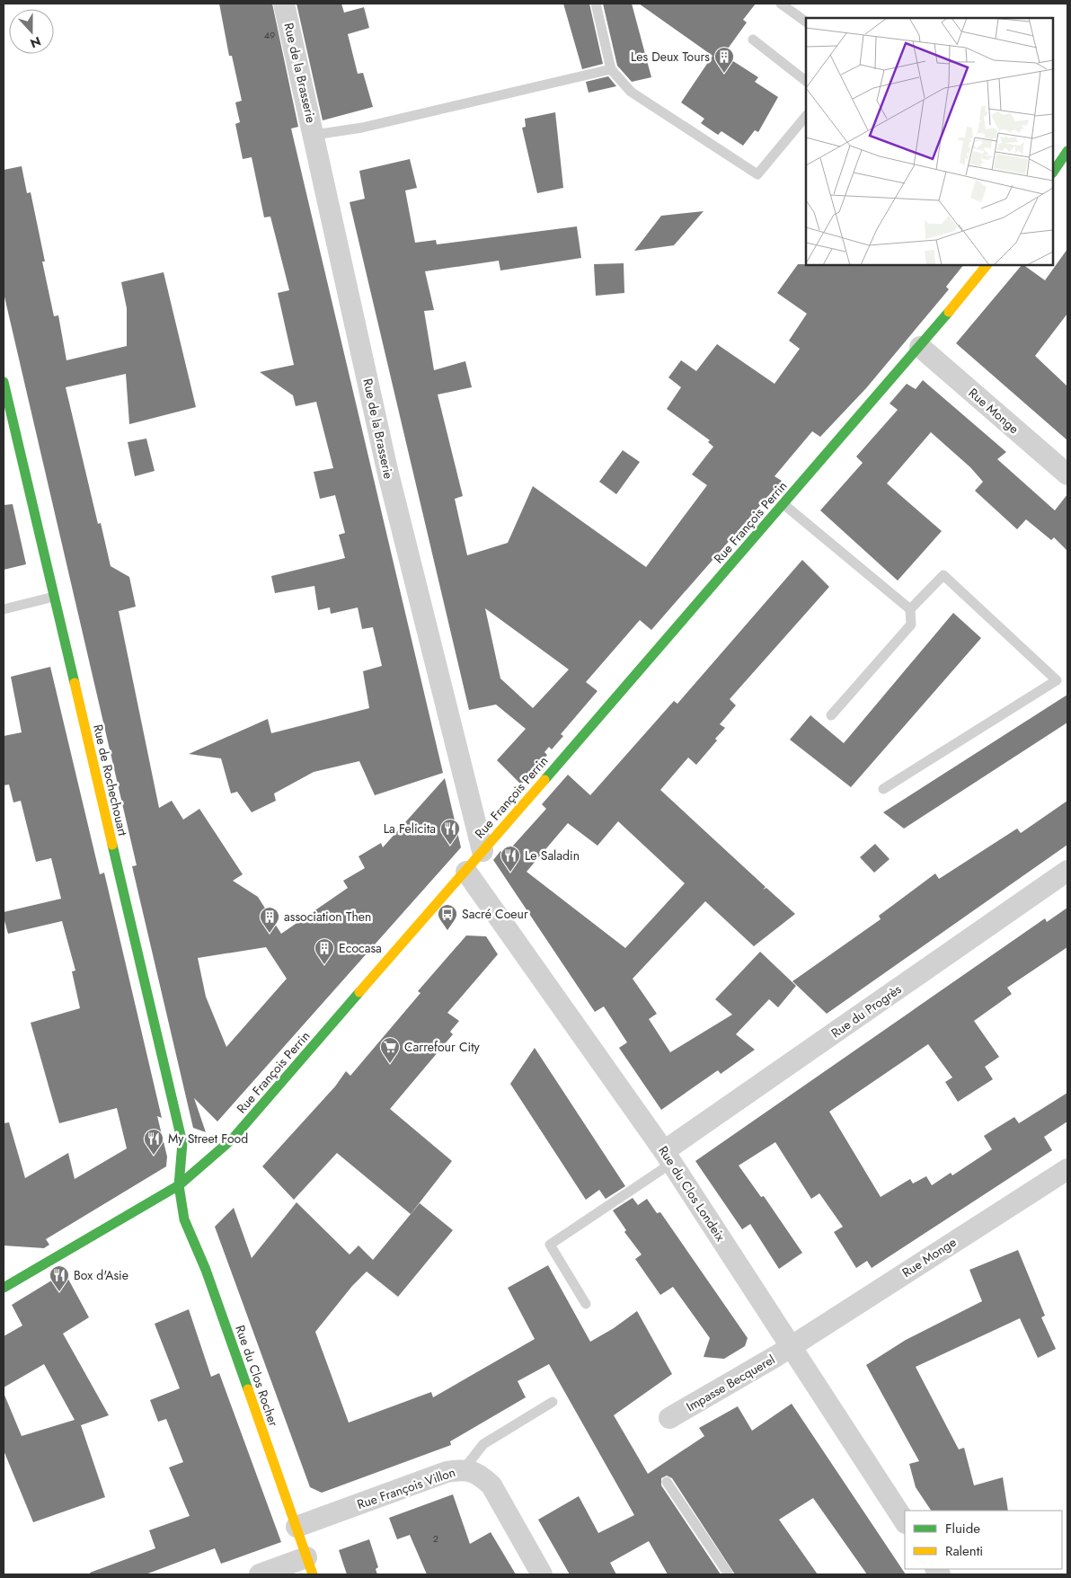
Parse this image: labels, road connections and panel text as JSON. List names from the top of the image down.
{
  "streets": {
    "main road": ["Rue François Perrin", "Rue de Rochechouart", "Rue du Clos Rocher"],
    "street": [
      "Rue de la Brasserie",
      "Rue Monge",
      "Rue du Progrès",
      "Rue du Clos Londeix",
      "Impasse Becquerel",
      "Rue François Villon"
    ]
  },
  "crossings": [
    ["Rue de la Brasserie", "Rue François Perrin"],
    ["Rue Monge", "Rue François Perrin"],
    ["Rue Monge", "Rue du Clos Londeix"],
    ["Rue Monge", "Impasse Becquerel"],
    ["Rue François Perrin", "Rue de Rochechouart"],
    ["Rue François Perrin", "Rue du Clos Londeix"],
    ["Rue François Perrin", "Rue du Clos Rocher"],
    ["Rue de Rochechouart", "Rue du Clos Rocher"],
    ["Rue du Progrès", "Rue du Clos Londeix"],
    ["Rue du Clos Londeix", "Impasse Becquerel"],
    ["Rue du Clos Rocher", "Rue François Villon"]
  ],
  "places": {
    "building": ["Les Deux Tours", "association Then", "Ecocasa"],
    "restaurant": [
      "La Felicita",
      "Le Saladin",
      "My Street Food",
      "Box d'Asie"
    ],
    "bus stop": ["Sacré Coeur"],
    "supermarket": ["Carrefour City"]
  },
  "house_numbers": ["49", "2"],
  "legend": ["Fluide", "Ralenti"],
  "north": "bottom"
}
